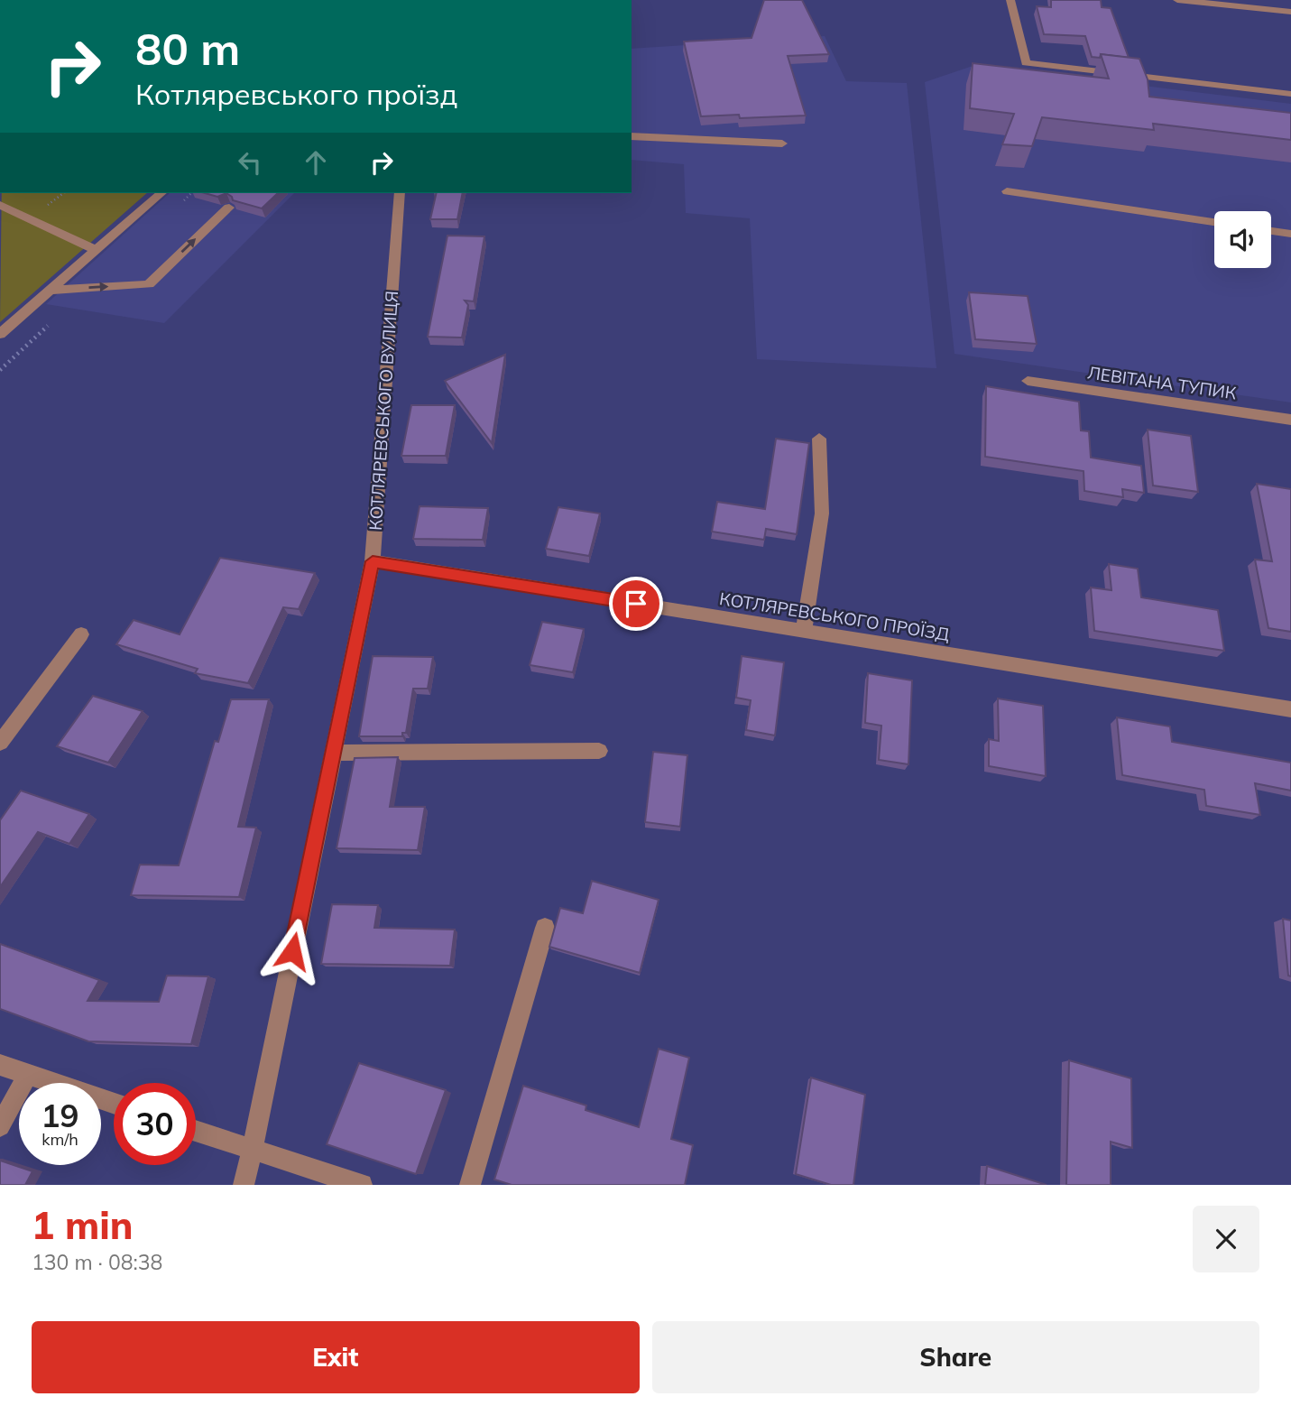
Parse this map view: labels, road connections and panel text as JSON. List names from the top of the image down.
{
  "streets": {
    "street": ["ЛЕВІТАНА ТУПИК", "КОТЛЯРЕВСЬКОГО ВУЛИЦЯ", "КОТЛЯРЕВСЬКОГО ПРОЇЗД"]
  },
  "crossings": [
    ["КОТЛЯРЕВСЬКОГО ВУЛИЦЯ", "КОТЛЯРЕВСЬКОГО ПРОЇЗД"]
  ],
  "page": {
    "turn": ["80 m", "Котляревського проїзд"],
    "speed": "19 km/h",
    "limit": "30",
    "heading": ["1 min", "130 m · 08:38"],
    "buttons": ["Exit", "Share"]
  }
}
